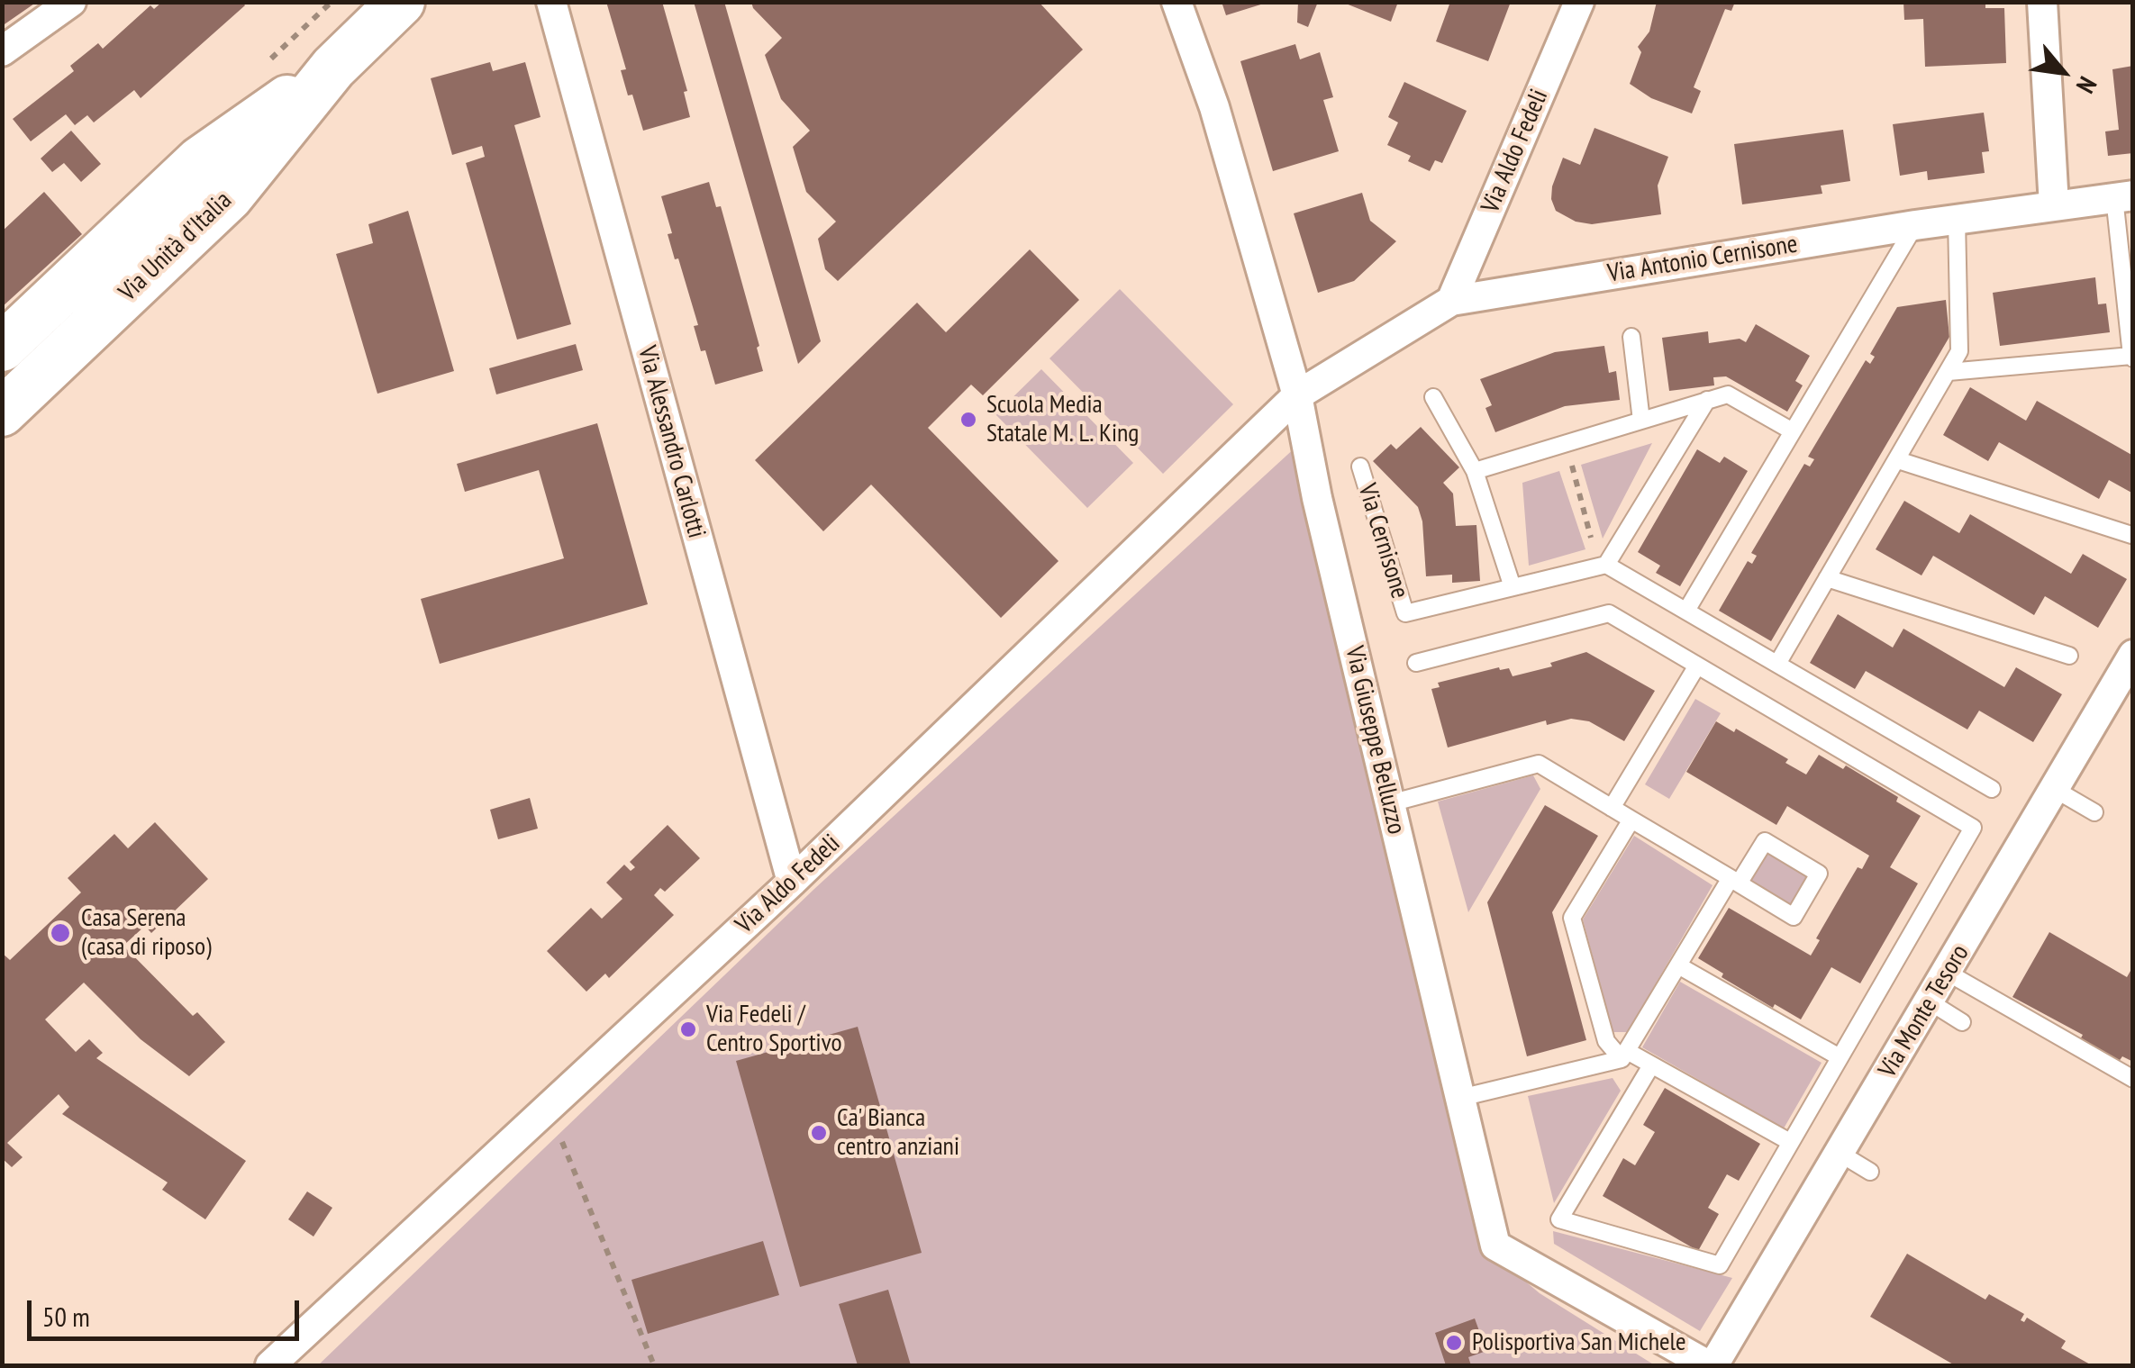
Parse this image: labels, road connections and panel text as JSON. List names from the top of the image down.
{
  "streets": {
    "main road": ["Via Unità d'Italia"],
    "street": [
      "Via Aldo Fedeli",
      "Via Antonio Cernisone",
      "Via Alessandro Carlotti",
      "Via Giuseppe Belluzzo",
      "Via Monte Tesoro"
    ],
    "lane": ["Via Cernisone"]
  },
  "crossings": [
    ["Via Aldo Fedeli", "Via Antonio Cernisone"],
    ["Via Aldo Fedeli", "Via Alessandro Carlotti"],
    ["Via Aldo Fedeli", "Via Giuseppe Belluzzo"],
    ["Via Antonio Cernisone", "Via Giuseppe Belluzzo"],
    ["Via Giuseppe Belluzzo", "Via Monte Tesoro"]
  ],
  "places": [
    "Scuola Media Statale M. L. King",
    "Casa Serena (casa di riposo)",
    "Via Fedeli / Centro Sportivo",
    "Ca' Bianca centro anziani",
    "Polisportiva San Michele"
  ],
  "scale_bar": "50 m",
  "north": "bottom right"
}
